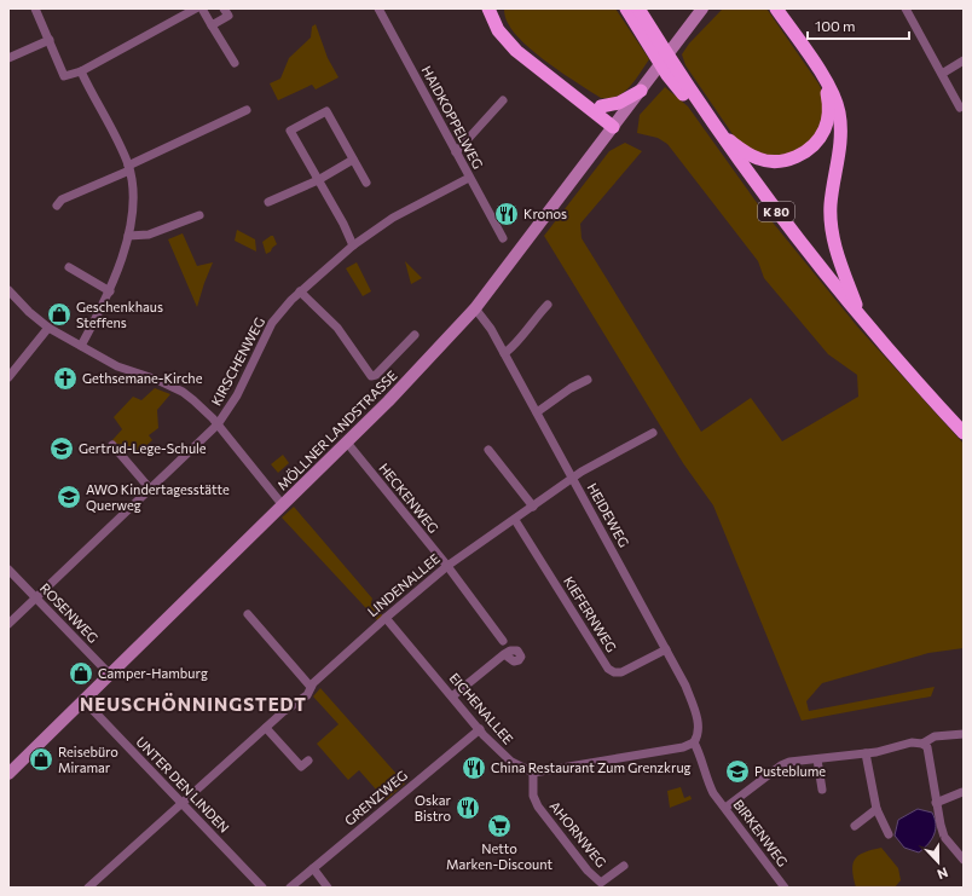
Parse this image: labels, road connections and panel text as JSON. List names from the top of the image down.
{
  "streets": {
    "highway": ["K 80"],
    "main road": ["MÖLLNER LANDSTRASSE"],
    "street": [
      "HAIDKOPPELWEG",
      "KIRSCHENWEG",
      "HECKENWEG",
      "HEIDEWEG",
      "LINDENALLEE",
      "ROSENWEG",
      "KIEFERNWEG",
      "EICHENALLEE",
      "UNTER DEN LINDEN",
      "GRENZWEG",
      "BIRKENWEG",
      "AHORNWEG"
    ]
  },
  "crossings": [
    ["HAIDKOPPELWEG", "KIRSCHENWEG"],
    ["KIRSCHENWEG", "ROSENWEG"],
    ["MÖLLNER LANDSTRASSE", "HECKENWEG"],
    ["MÖLLNER LANDSTRASSE", "HEIDEWEG"],
    ["MÖLLNER LANDSTRASSE", "ROSENWEG"],
    ["MÖLLNER LANDSTRASSE", "UNTER DEN LINDEN"],
    ["HECKENWEG", "LINDENALLEE"],
    ["HEIDEWEG", "LINDENALLEE"],
    ["HEIDEWEG", "KIEFERNWEG"],
    ["HEIDEWEG", "BIRKENWEG"],
    ["LINDENALLEE", "KIEFERNWEG"],
    ["LINDENALLEE", "EICHENALLEE"],
    ["LINDENALLEE", "UNTER DEN LINDEN"],
    ["EICHENALLEE", "GRENZWEG"],
    ["EICHENALLEE", "AHORNWEG"]
  ],
  "districts": ["NEUSCHÖNNINGSTEDT"],
  "places": {
    "restaurant": ["Kronos", "China Restaurant Zum Grenzkrug", "Oskar Bistro"],
    "shop": ["Geschenkhaus Steffens", "Camper-Hamburg", "Reisebüro Miramar"],
    "church": ["Gethsemane-Kirche"],
    "school or university": ["Gertrud-Lege-Schule", "AWO Kindertagesstätte Querweg", "Pusteblume"],
    "supermarket": ["Netto Marken-Discount"]
  },
  "scale_bar": "100 m",
  "north": "bottom"
}
